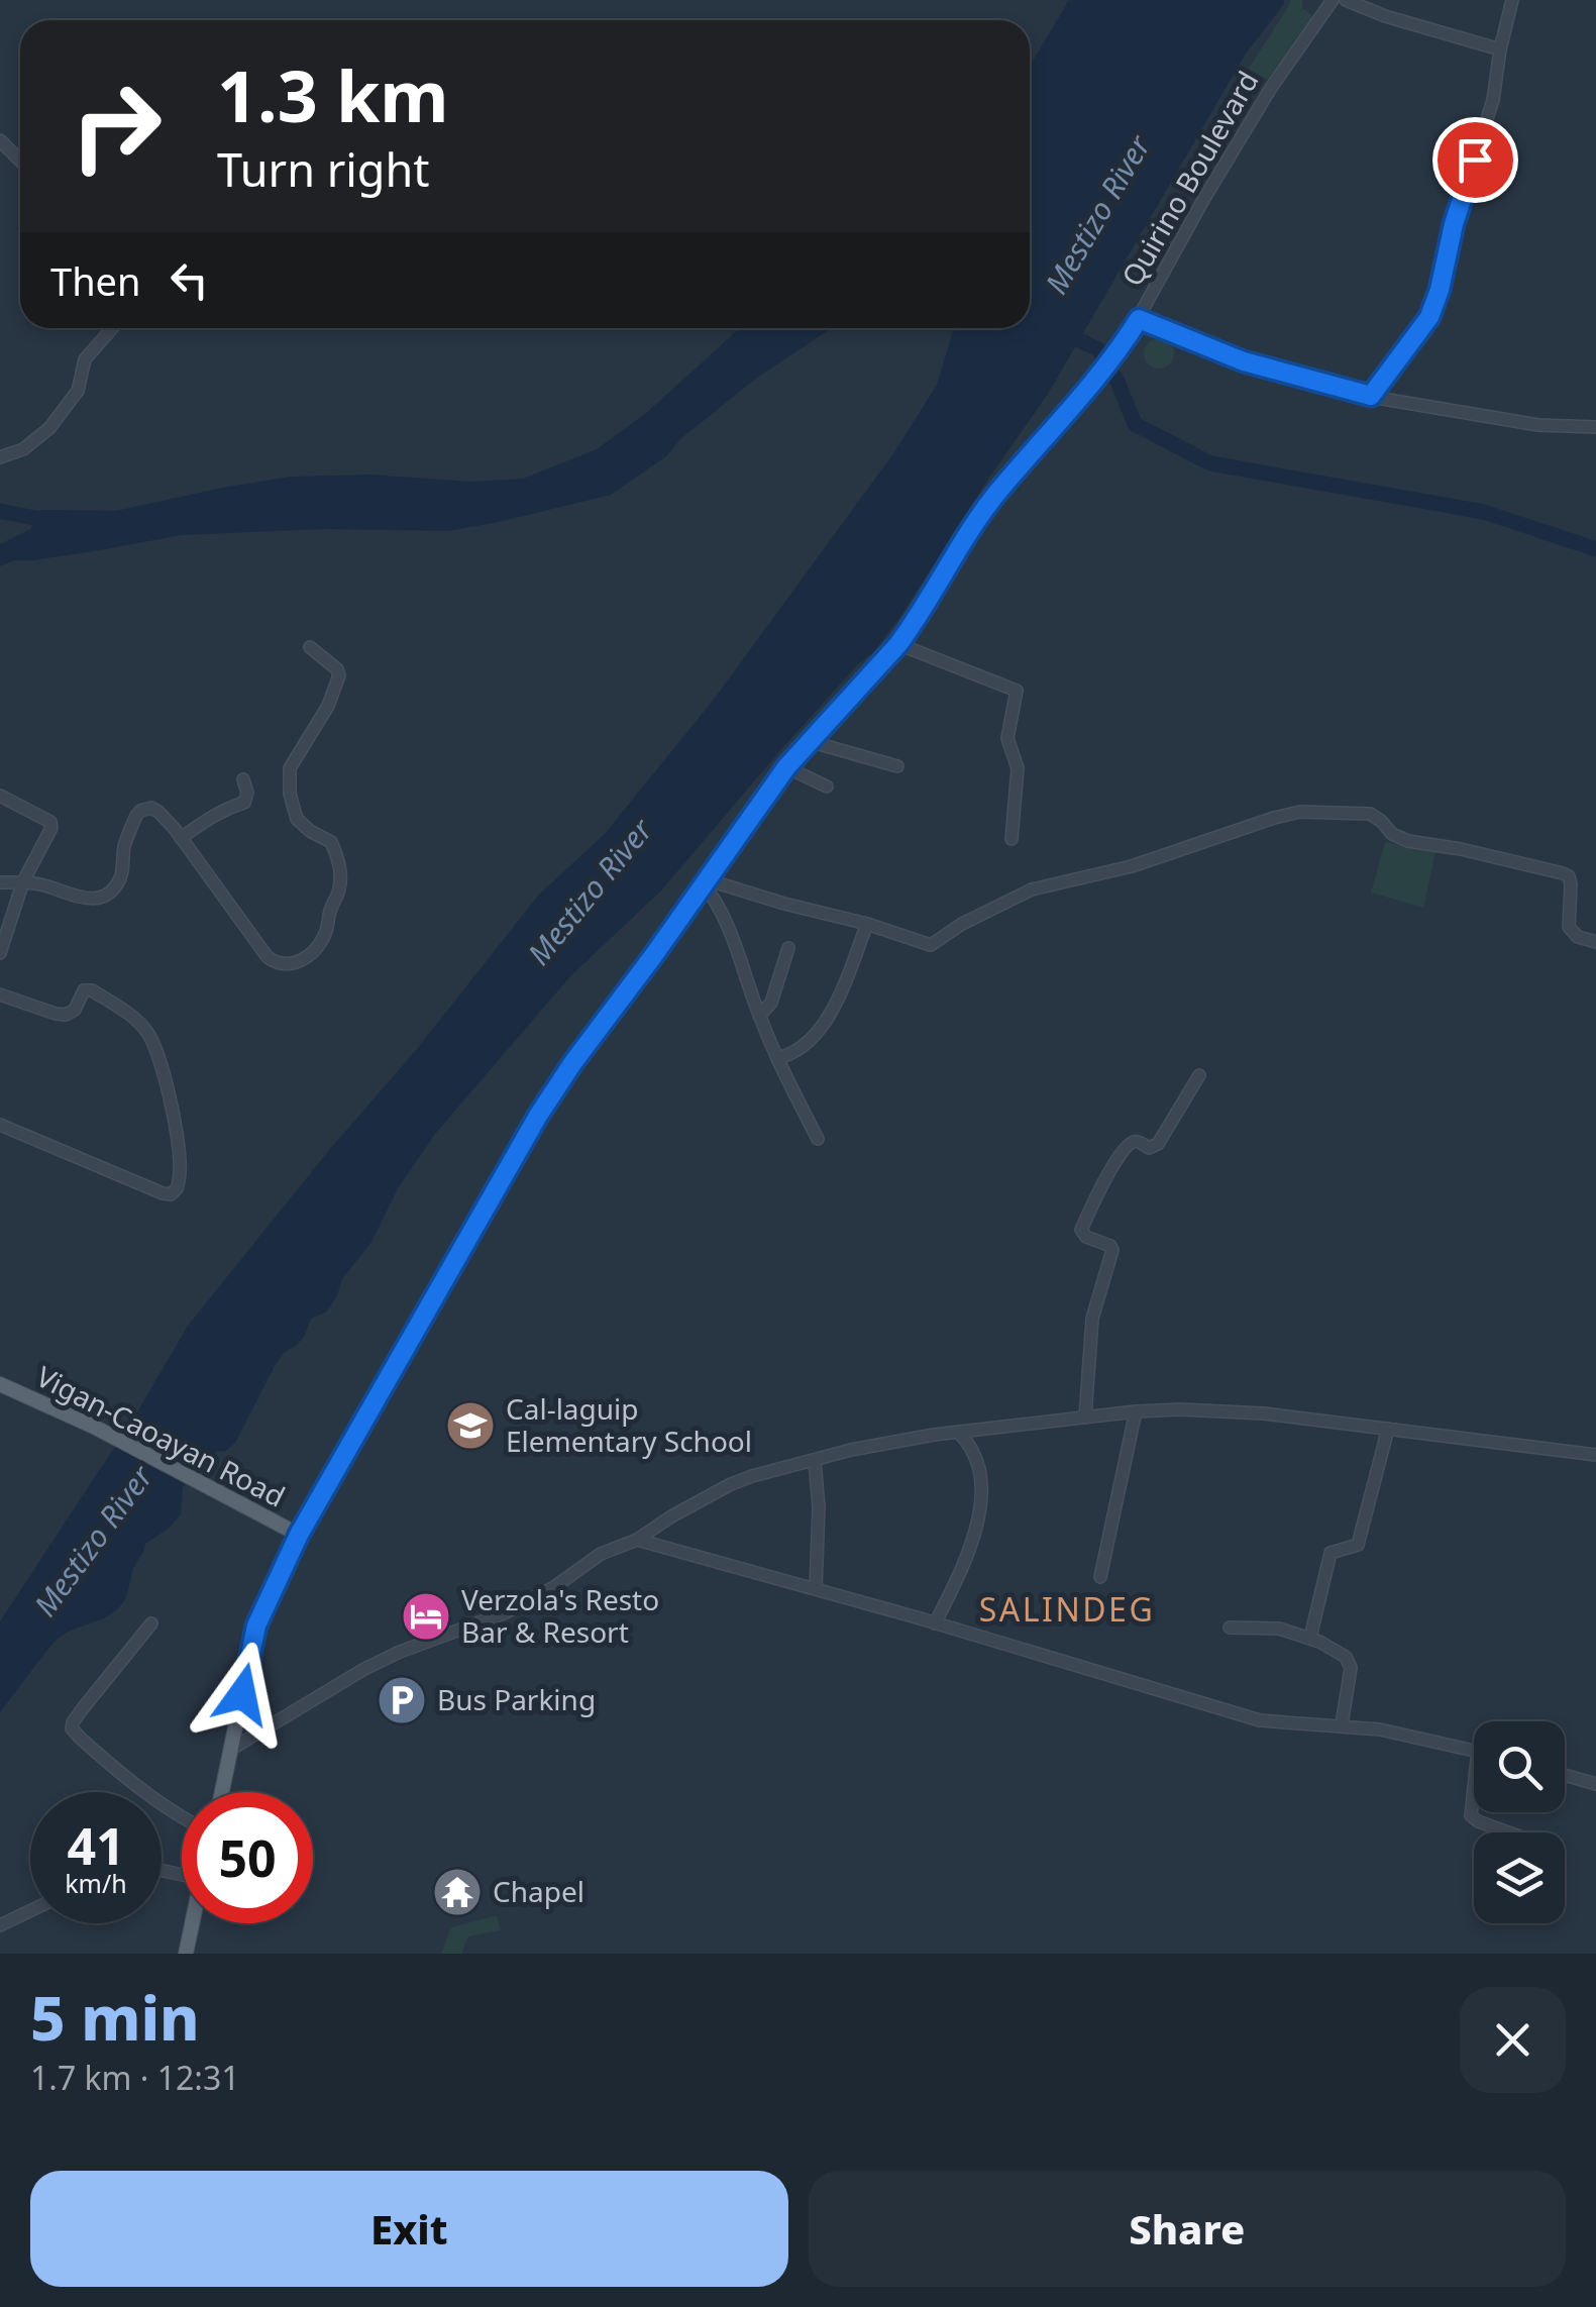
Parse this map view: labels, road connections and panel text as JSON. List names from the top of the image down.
{
  "streets": {
    "main road": ["Quirino Boulevard", "Vigan-Caoayan Road"]
  },
  "crossings": [
    ["Quirino Boulevard", "Vigan-Caoayan Road"]
  ],
  "districts": ["SALINDEG"],
  "water": ["Mestizo River"],
  "places": {
    "school or university": ["Cal-laguip Elementary School"],
    "hotel": ["Verzola's Resto Bar & Resort"],
    "parking": ["Bus Parking"],
    "temple": ["Chapel"]
  },
  "page": {
    "turn": ["1.3 km", "Turn right"],
    "then": "Then",
    "speed": "41 km/h",
    "limit": "50",
    "heading": ["5 min", "1.7 km · 12:31"],
    "buttons": ["Exit", "Share"]
  }
}
